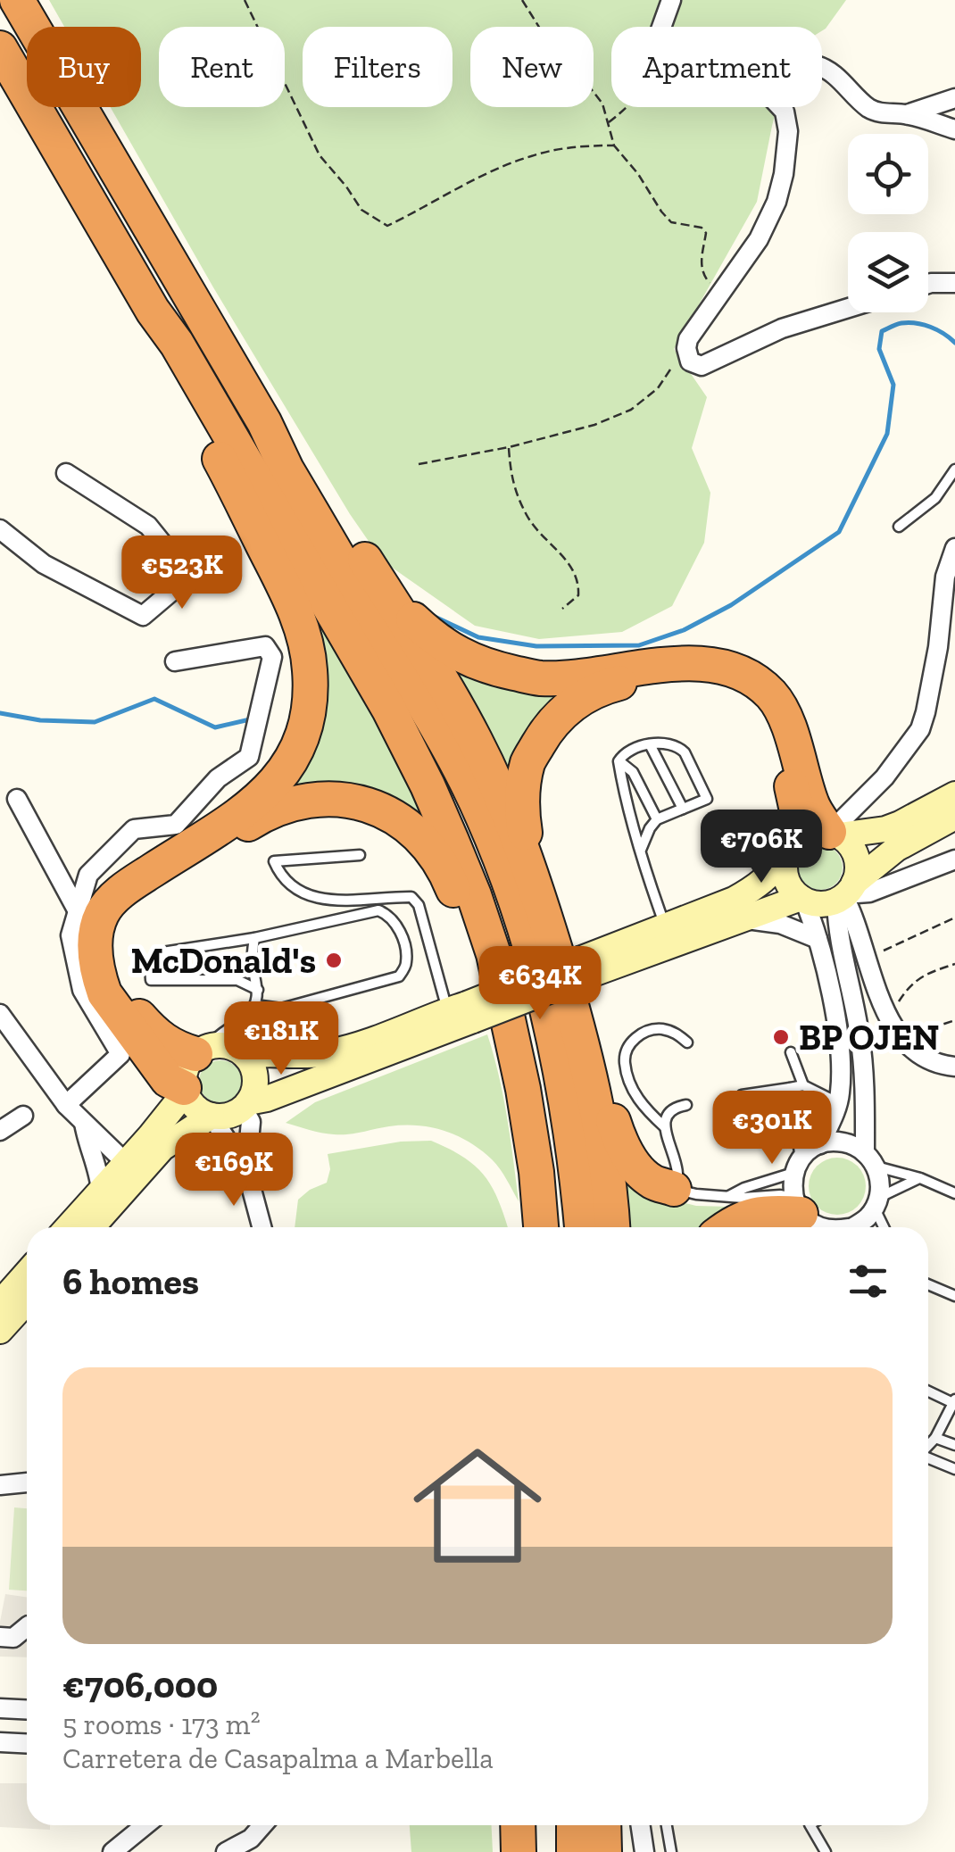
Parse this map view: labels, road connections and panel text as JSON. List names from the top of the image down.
{
  "places": ["McDonald's", "BP OJEN"],
  "page": {
    "chip": [
      "Buy",
      "Rent",
      "Filters",
      "New",
      "Apartment"
    ],
    "price": [
      "€523K",
      "€706K",
      "€634K",
      "€181K",
      "€301K",
      "€169K"
    ],
    "heading": "6 homes",
    "list": [
      {
        "name": "€706,000",
        "note": "5 rooms · 173 m² · Carretera de Casapalma a Marbella"
      }
    ]
  }
}
